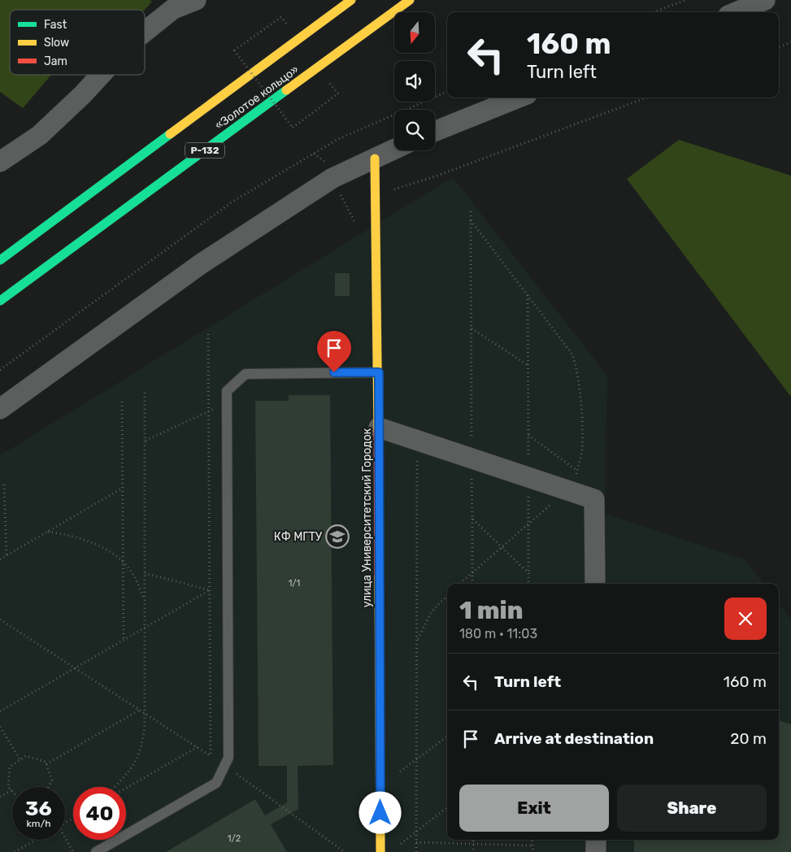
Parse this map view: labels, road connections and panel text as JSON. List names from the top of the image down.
{
  "streets": {
    "main road": ["«Золотое кольцо»", "Р-132", "улица Университетский Городок"]
  },
  "places": {
    "school or university": ["КФ МГТУ"]
  },
  "house_numbers": ["1/1", "1/2"],
  "legend": ["Fast", "Slow", "Jam"],
  "north": "bottom",
  "page": {
    "turn": ["160 m", "Turn left"],
    "heading": ["1 min", "180 m · 11:03"],
    "list": [
      {
        "name": "Turn left",
        "value": "160 m"
      },
      {
        "name": "Arrive at destination",
        "value": "20 m"
      }
    ],
    "buttons": ["Exit", "Share"],
    "speed": "36 km/h",
    "limit": "40"
  }
}
